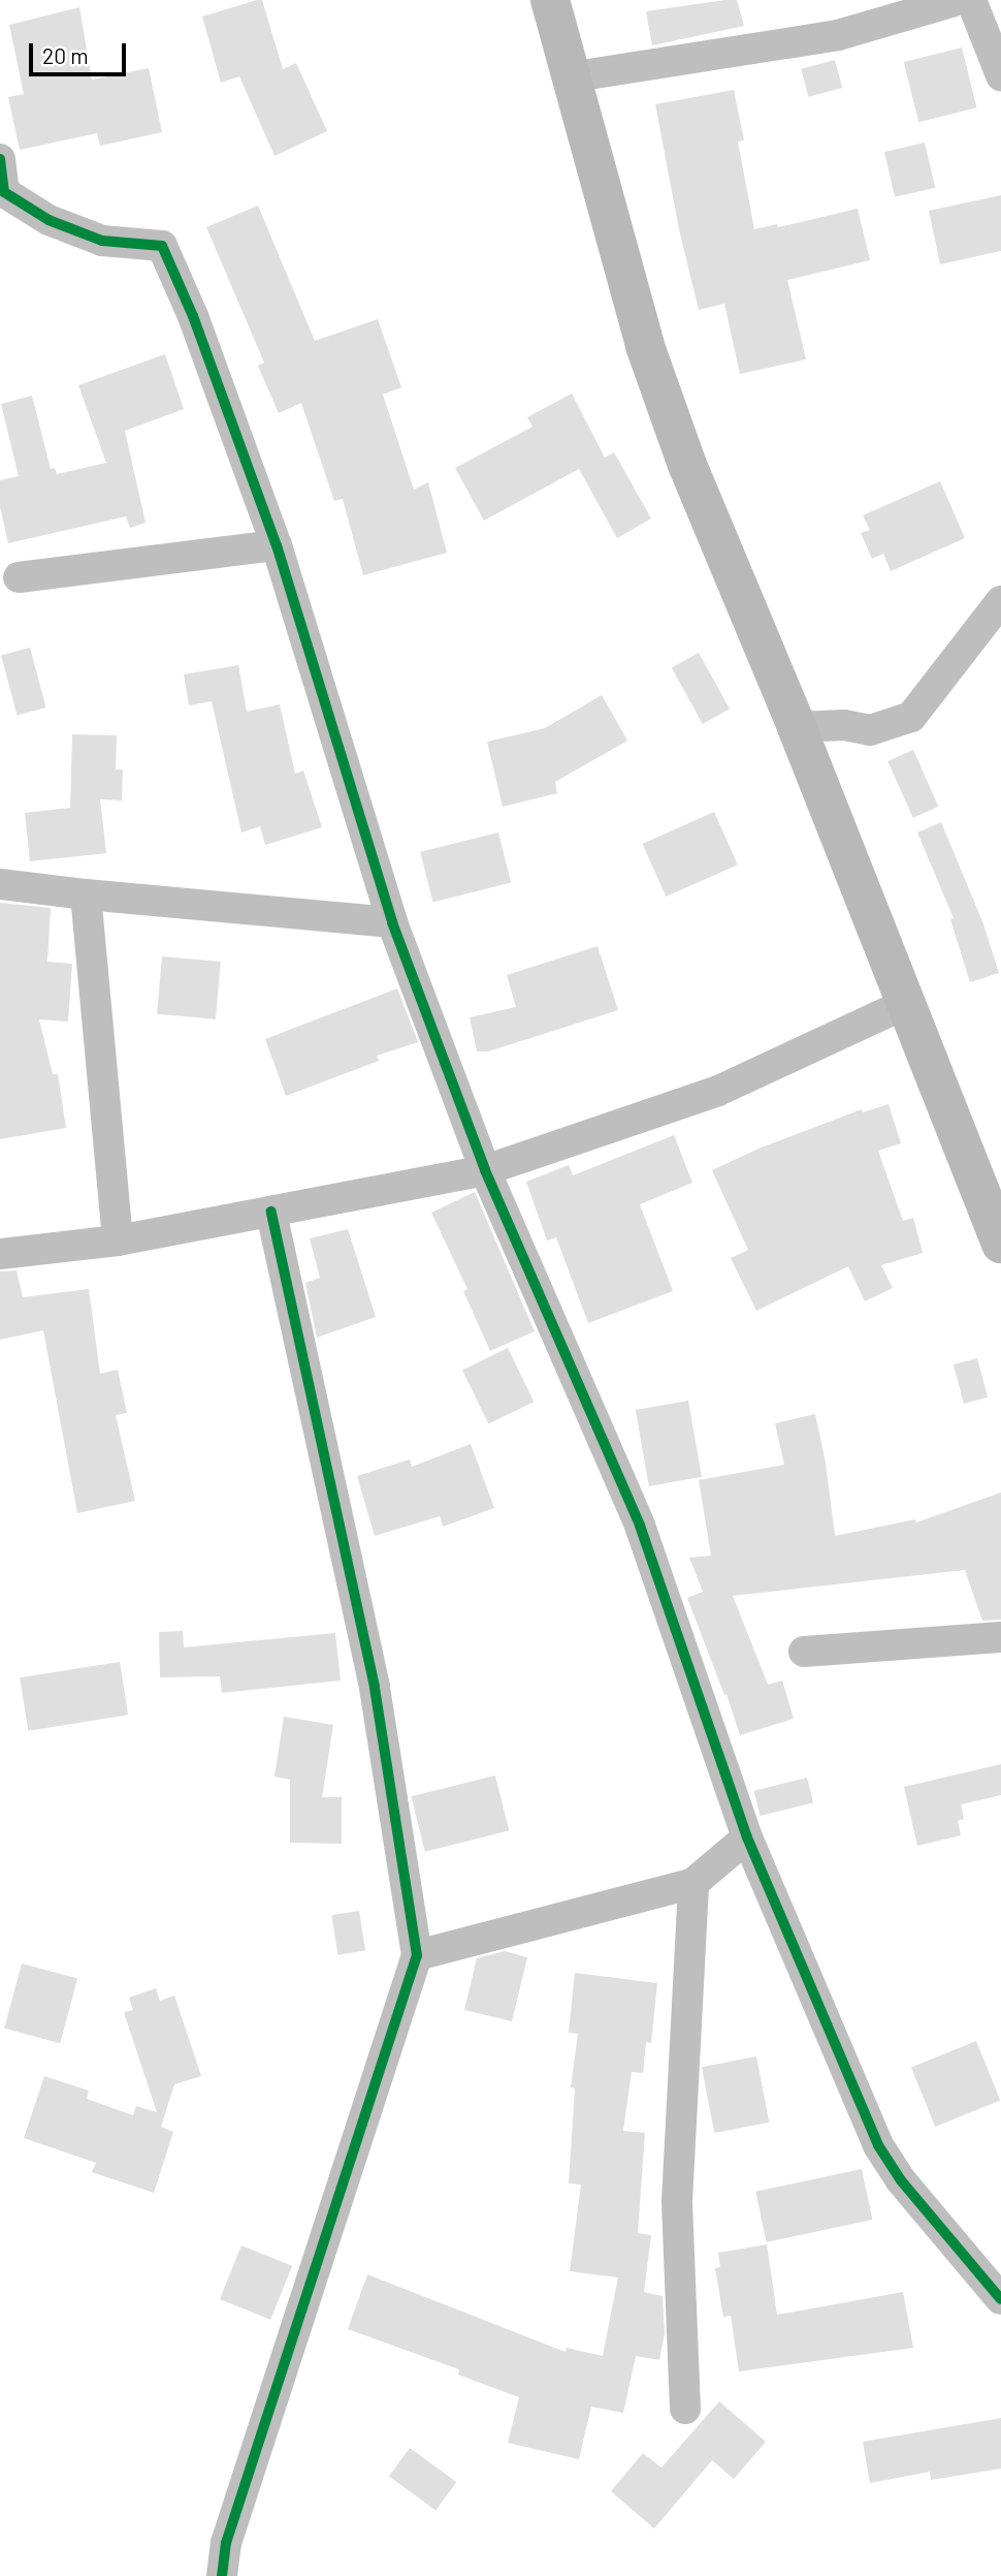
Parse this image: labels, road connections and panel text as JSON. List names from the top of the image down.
{
  "scale_bar": "20 m"
}
